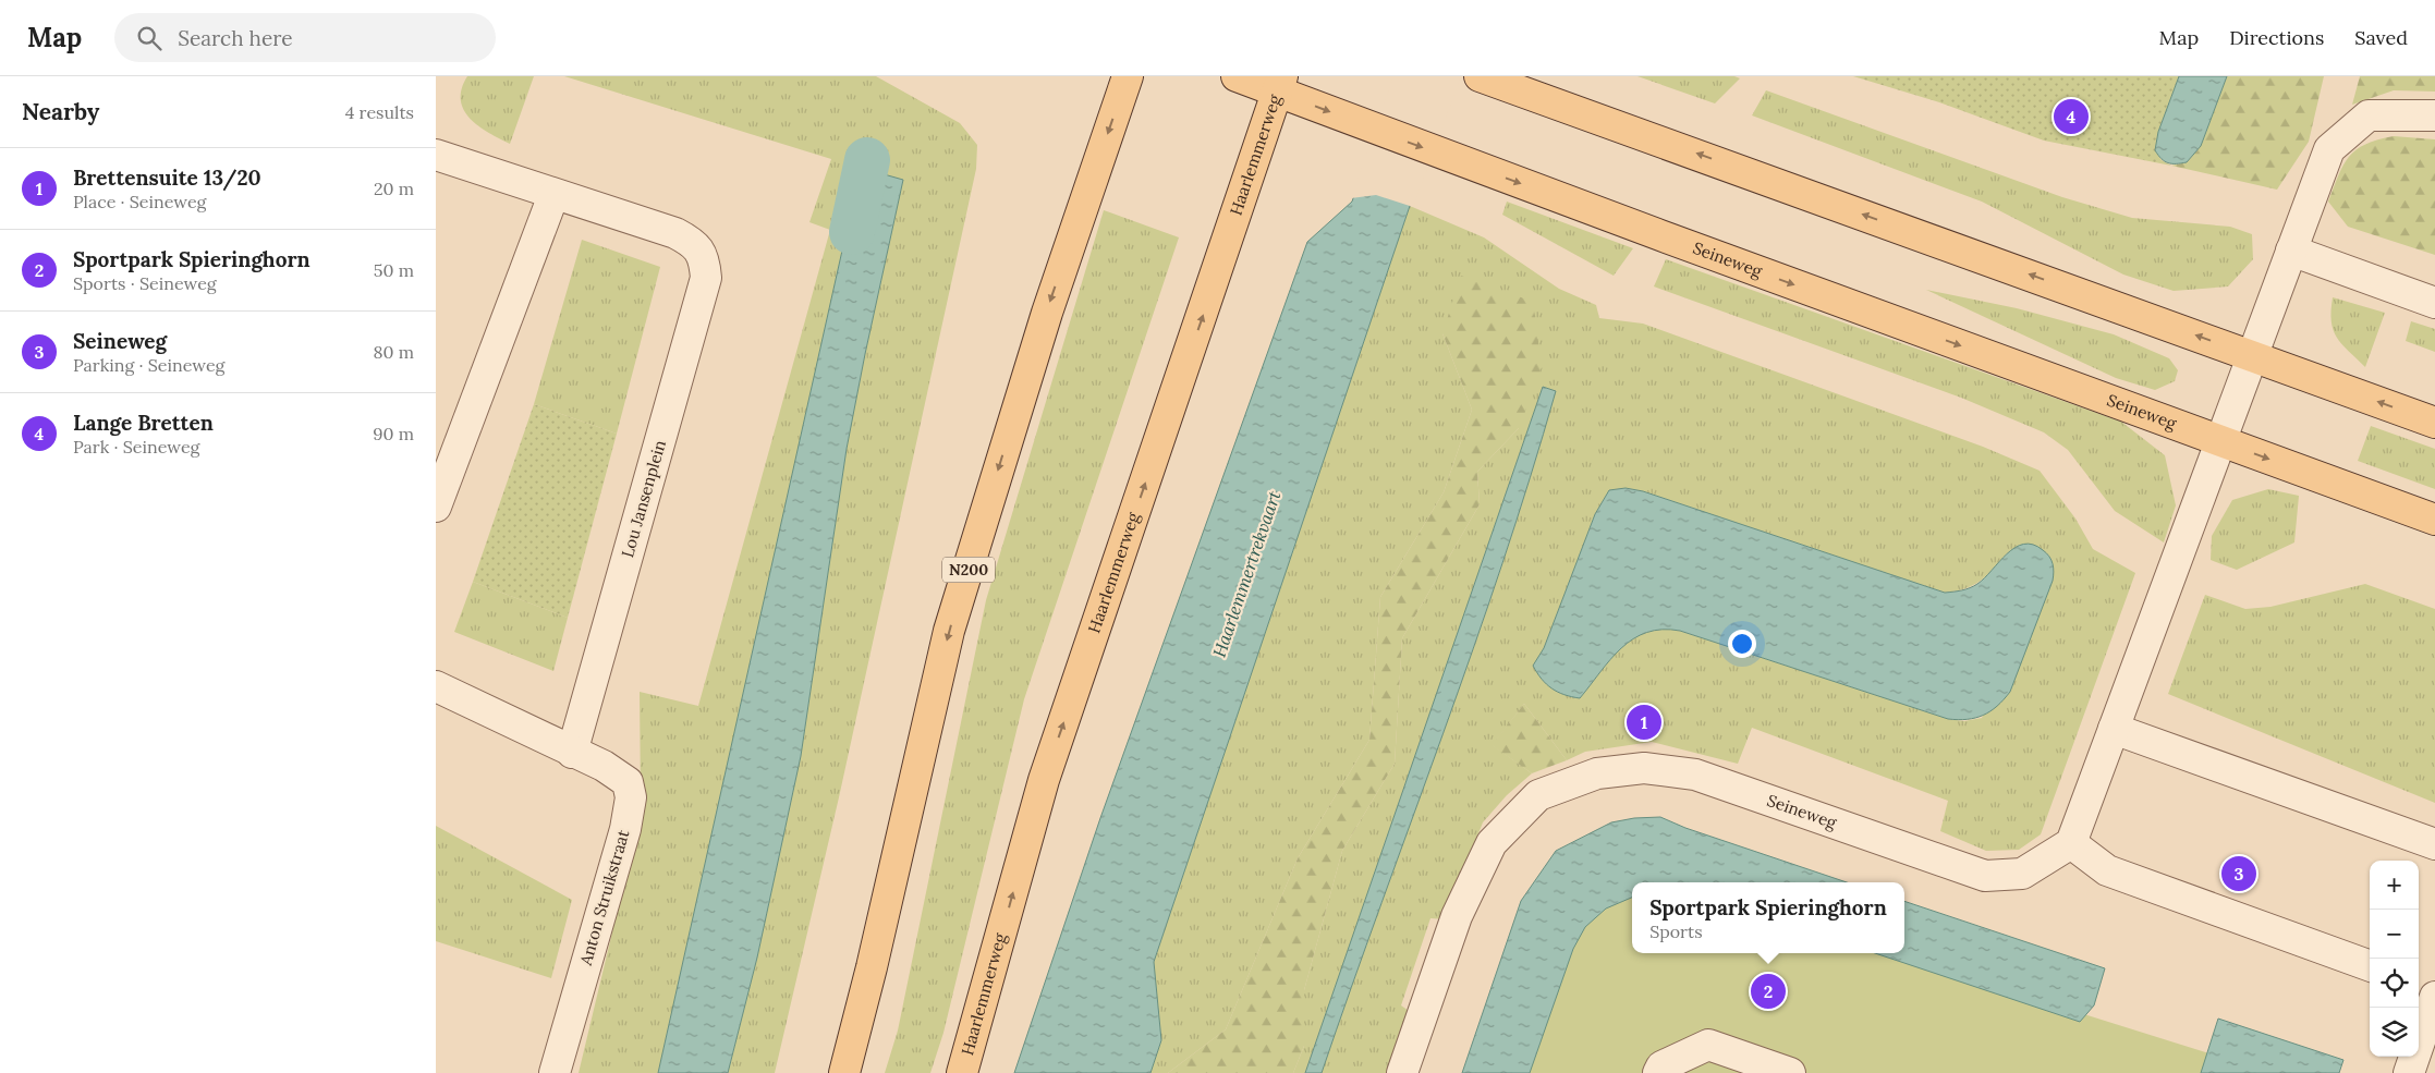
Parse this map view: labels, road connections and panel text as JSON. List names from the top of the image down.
{
  "streets": {
    "main road": ["Haarlemmerweg", "Seineweg", "N200"],
    "street": ["Lou Jansenplein", "Anton Struikstraat"]
  },
  "crossings": [
    ["Haarlemmerweg", "Seineweg"],
    ["Lou Jansenplein", "Anton Struikstraat"]
  ],
  "water": ["Haarlemmertrekvaart"],
  "page": {
    "header": "Map",
    "search": "Search here",
    "nav": ["Map", "Directions", "Saved"],
    "heading": ["Nearby", "4 results"],
    "pins": [
      "4",
      "1",
      "3",
      "2"
    ],
    "list": [
      {
        "mark": "1",
        "name": "Brettensuite 13/20",
        "note": "Place · Seineweg",
        "value": "20 m"
      },
      {
        "mark": "2",
        "name": "Sportpark Spieringhorn",
        "note": "Sports · Seineweg",
        "value": "50 m"
      },
      {
        "mark": "3",
        "name": "Seineweg",
        "note": "Parking · Seineweg",
        "value": "80 m"
      },
      {
        "mark": "4",
        "name": "Lange Bretten",
        "note": "Park · Seineweg",
        "value": "90 m"
      }
    ],
    "map_buttons": ["+", "−"],
    "popup": ["Sportpark Spieringhorn", "Sports"]
  }
}
